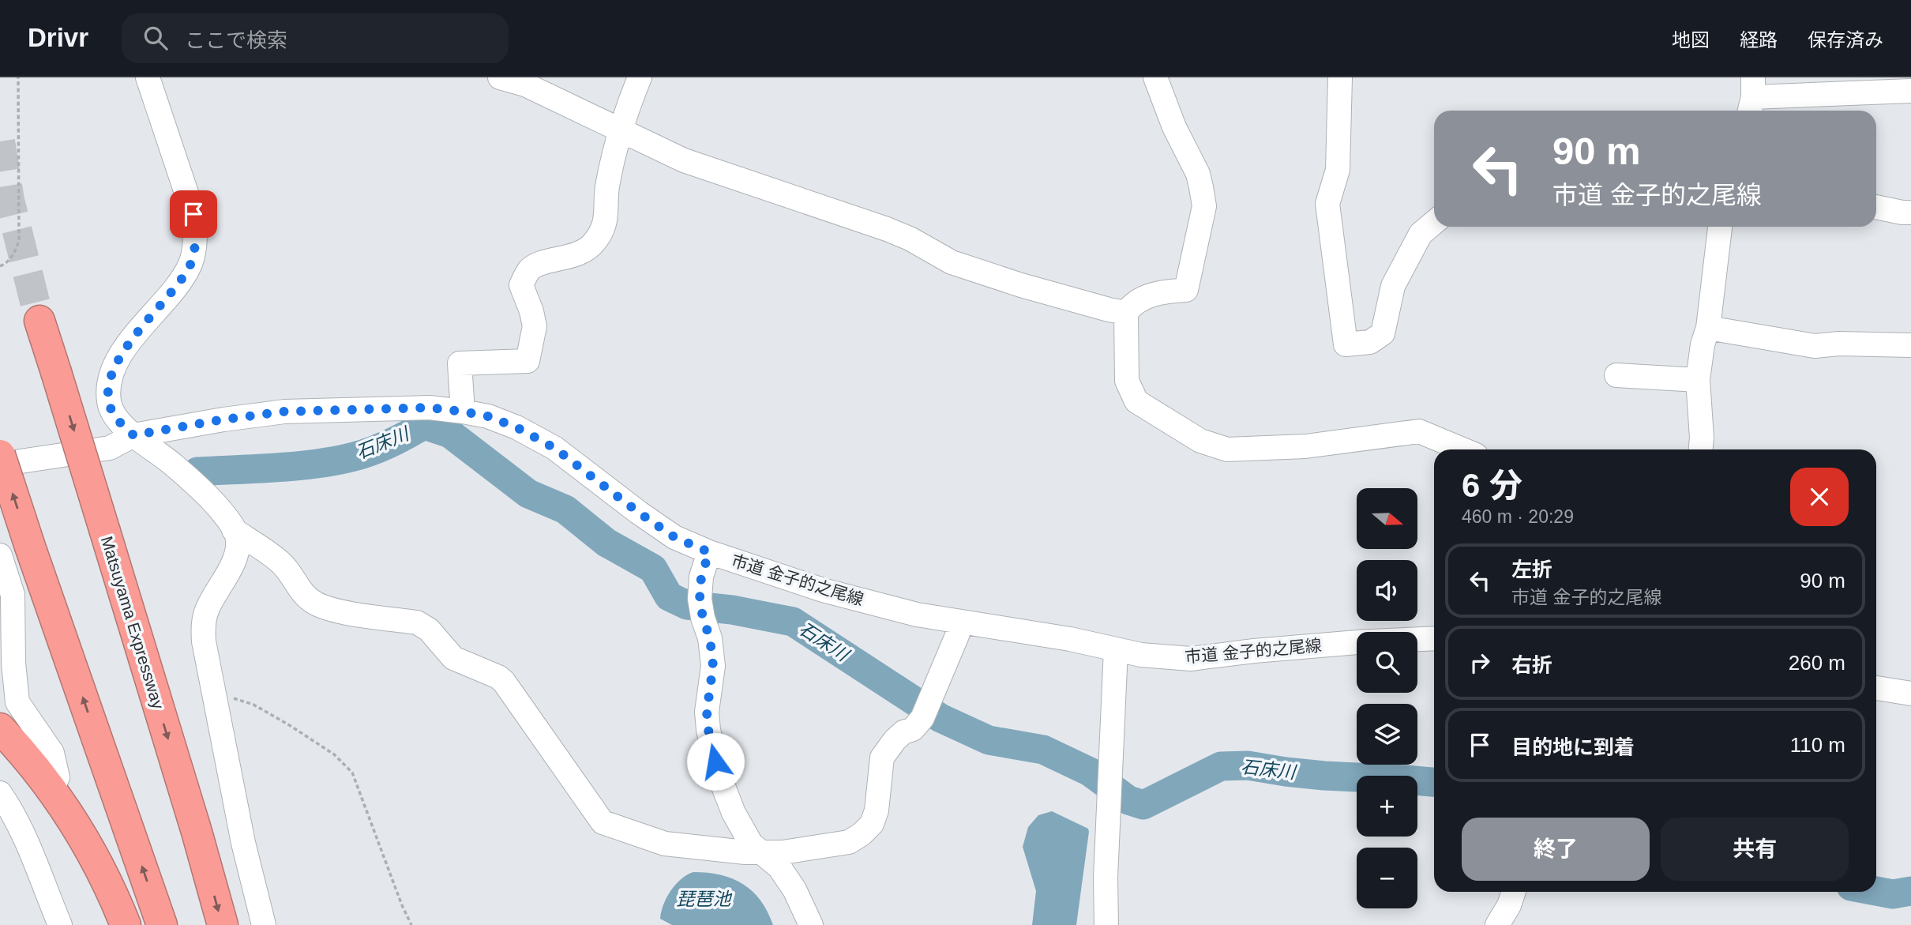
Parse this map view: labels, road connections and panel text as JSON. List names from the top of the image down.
{
  "streets": {
    "highway": ["Matsuyama Expressway"],
    "street": ["市道 金子的之尾線"]
  },
  "water": ["石床川", "琵琶池"],
  "north": "right",
  "page": {
    "header": "Drivr",
    "search": "ここで検索",
    "nav": ["地図", "経路", "保存済み"],
    "turn": ["90 m", "市道 金子的之尾線"],
    "heading": ["6 分", "460 m · 20:29"],
    "map_buttons": ["+", "−"],
    "list": [
      {
        "name": "左折",
        "note": "市道 金子的之尾線",
        "value": "90 m"
      },
      {
        "name": "右折",
        "value": "260 m"
      },
      {
        "name": "目的地に到着",
        "value": "110 m"
      }
    ],
    "buttons": ["終了", "共有"]
  }
}
